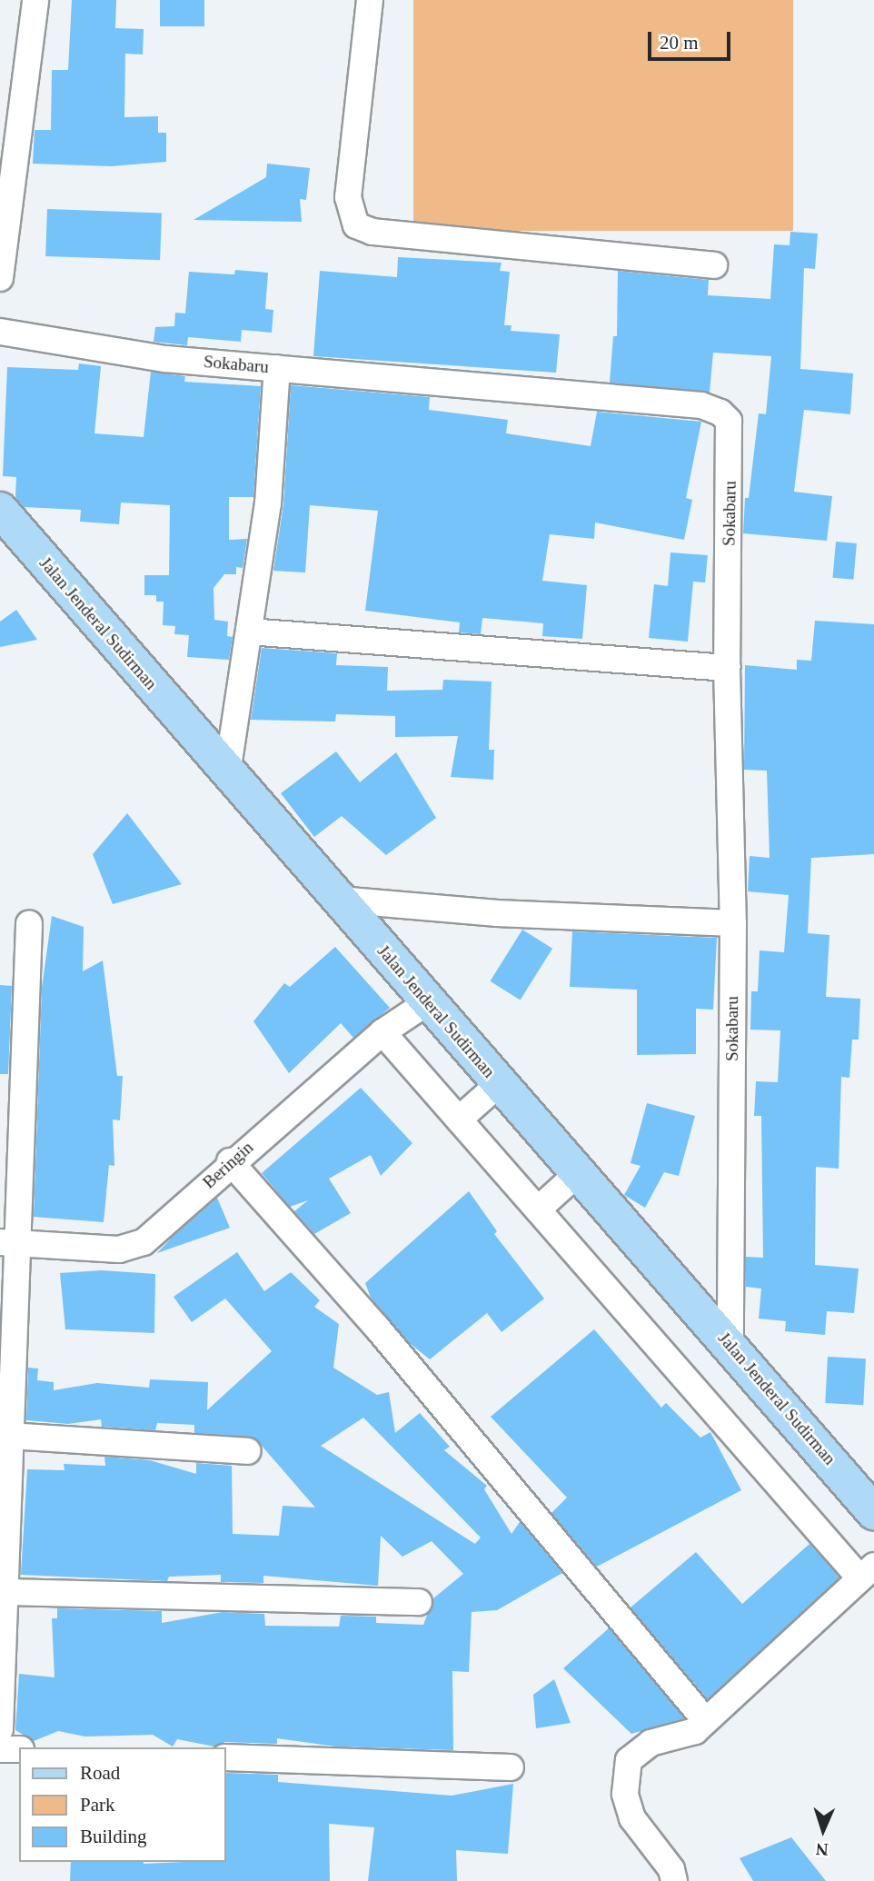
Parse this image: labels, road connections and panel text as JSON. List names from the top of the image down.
{
  "streets": {
    "main road": ["Jalan Jenderal Sudirman"],
    "street": ["Sokabaru", "Beringin"]
  },
  "crossings": [
    ["Sokabaru", "Jalan Jenderal Sudirman"],
    ["Jalan Jenderal Sudirman", "Beringin"]
  ],
  "legend": ["Road", "Park", "Building"],
  "scale_bar": "20 m",
  "north": "bottom"
}
